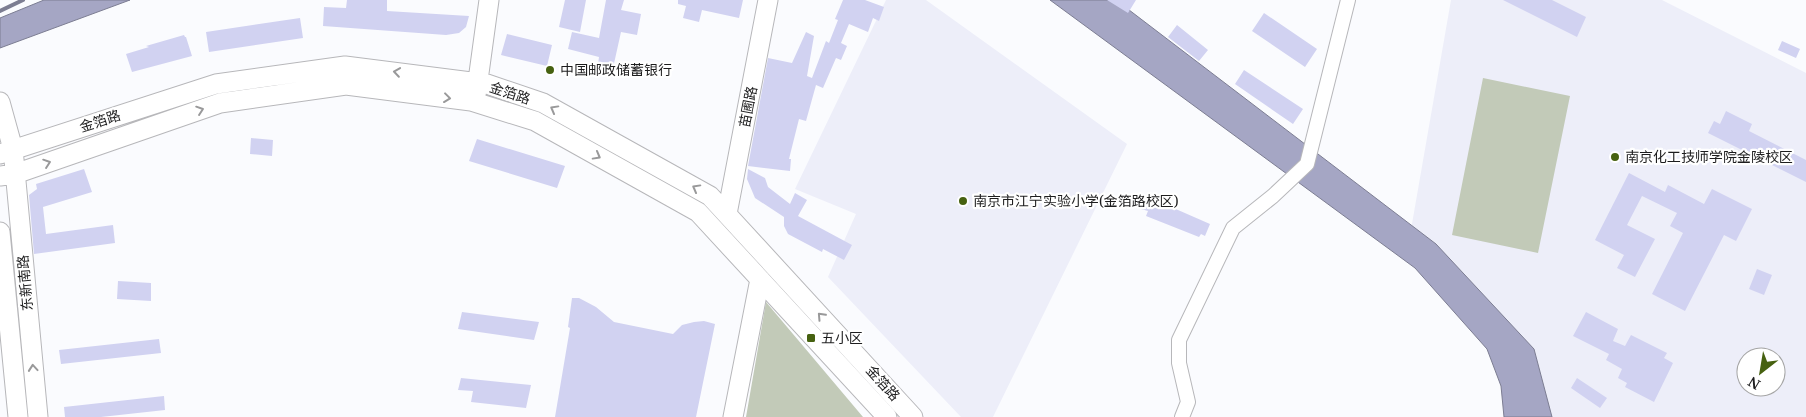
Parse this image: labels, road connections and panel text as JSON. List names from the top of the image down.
{
  "streets": {
    "main road": ["金箔路", "苗圃路", "东新南路"]
  },
  "crossings": [
    ["金箔路", "苗圃路"],
    ["金箔路", "东新南路"]
  ],
  "places": {
    "other": ["中国邮政储蓄银行", "南京化工技师学院金陵校区", "南京市江宁实验小学(金箔路校区)"],
    "transit": ["五小区"]
  },
  "north": "bottom left"
}
